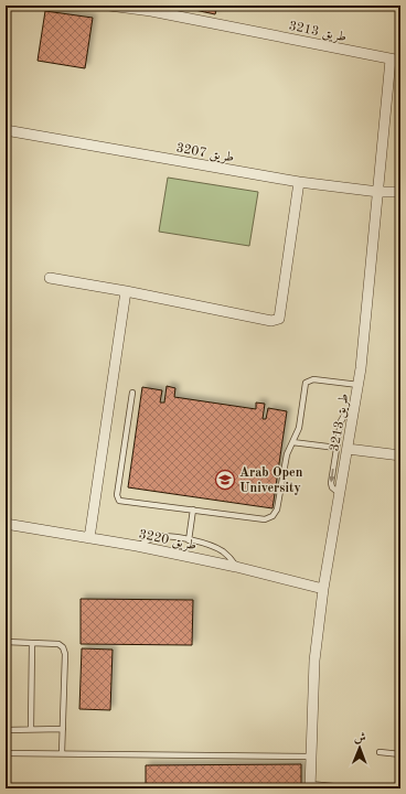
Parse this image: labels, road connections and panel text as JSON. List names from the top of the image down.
{
  "streets": {
    "street": ["طريق 3213", "طريق 3207", "طريق 3220"]
  },
  "crossings": [
    ["طريق 3213", "طريق 3207"],
    ["طريق 3213", "طريق 3220"]
  ],
  "places": {
    "school or university": ["Arab Open University"]
  },
  "north": "top"
}
